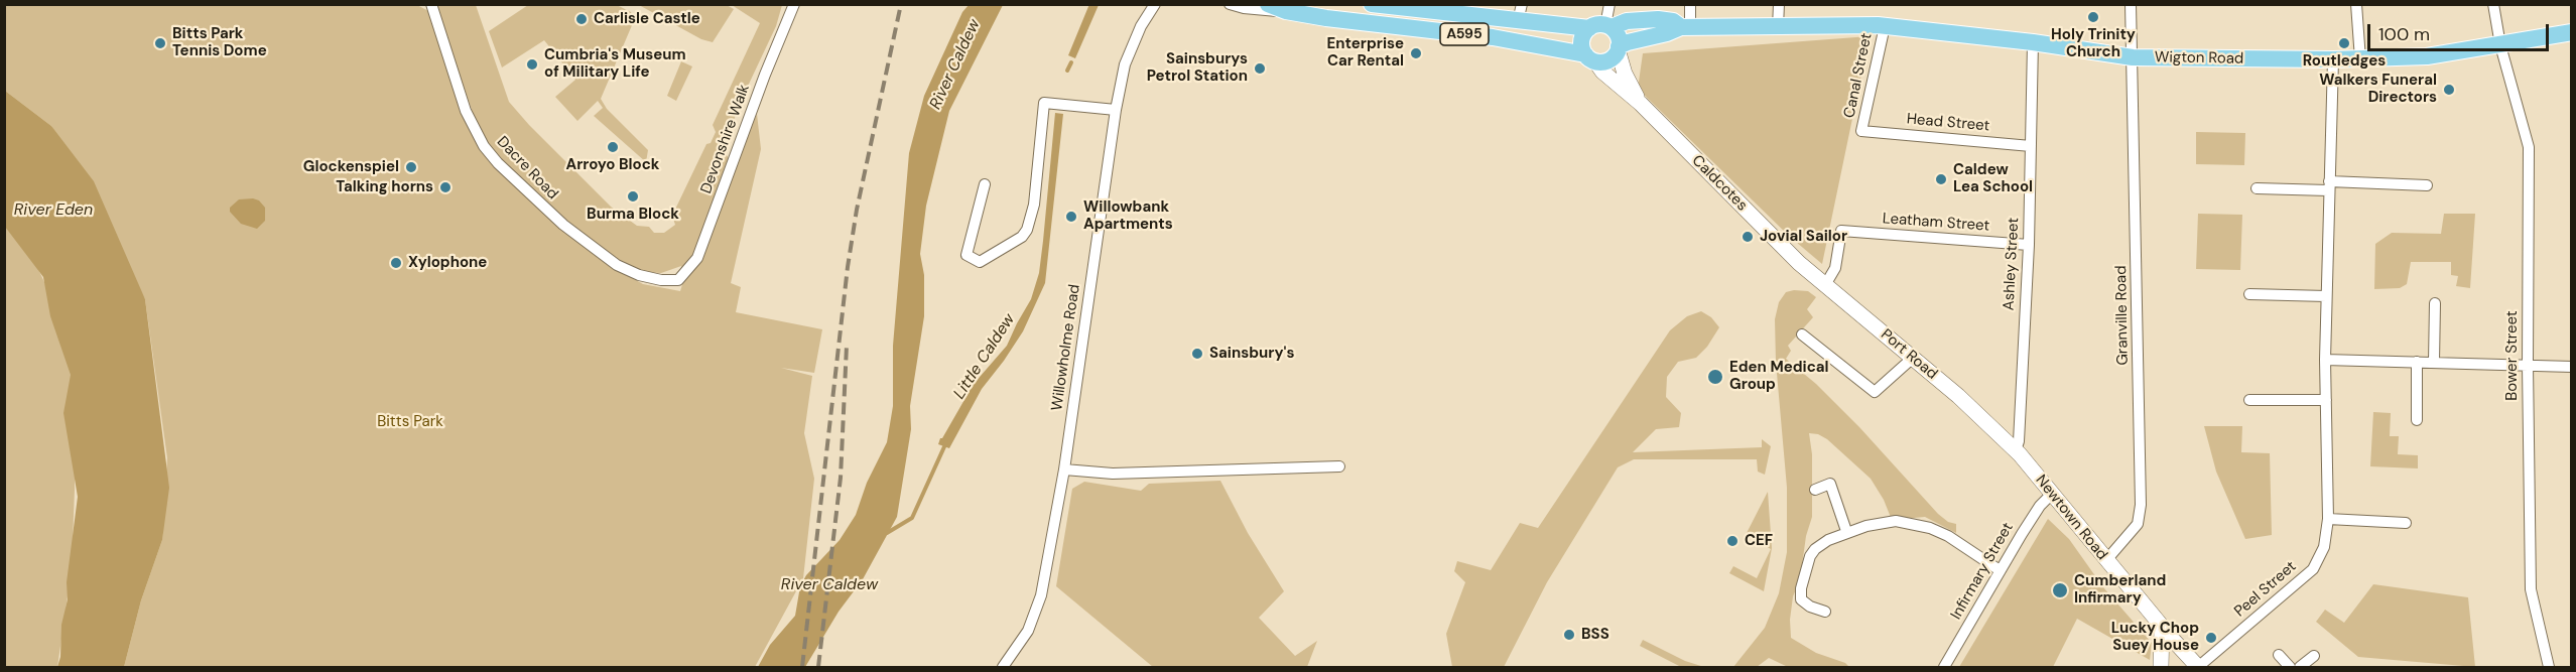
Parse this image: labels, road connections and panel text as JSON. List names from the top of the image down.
{
  "streets": {
    "main road": [
      "A595",
      "Wigton Road",
      "Caldcotes",
      "Port Road",
      "Newtown Road"
    ],
    "street": [
      "Canal Street",
      "Head Street",
      "Devonshire Walk",
      "Dacre Road",
      "Leatham Street",
      "Ashley Street",
      "Granville Road",
      "Willowholme Road",
      "Bower Street",
      "Infirmary Street",
      "Peel Street"
    ]
  },
  "crossings": [
    ["A595", "Wigton Road"],
    ["A595", "Caldcotes"],
    ["Wigton Road", "Canal Street"],
    ["Wigton Road", "Caldcotes"],
    ["Wigton Road", "Ashley Street"],
    ["Wigton Road", "Granville Road"],
    ["Wigton Road", "Bower Street"],
    ["Wigton Road", "Peel Street"],
    ["Canal Street", "Head Street"],
    ["Head Street", "Ashley Street"],
    ["Devonshire Walk", "Dacre Road"],
    ["Caldcotes", "Port Road"],
    ["Leatham Street", "Ashley Street"],
    ["Leatham Street", "Port Road"],
    ["Ashley Street", "Port Road"],
    ["Ashley Street", "Newtown Road"],
    ["Granville Road", "Newtown Road"],
    ["Port Road", "Newtown Road"],
    ["Newtown Road", "Infirmary Street"],
    ["Newtown Road", "Peel Street"]
  ],
  "water": ["River Caldew", "River Eden", "Little Caldew"],
  "parks": ["Bitts Park"],
  "places": [
    "Holy Trinity Church",
    "Carlisle Castle",
    "Bitts Park Tennis Dome",
    "Routledges",
    "Enterprise Car Rental",
    "Cumbria's Museum of Military Life",
    "Sainsburys Petrol Station",
    "Walkers Funeral Directors",
    "Arroyo Block",
    "Glockenspiel",
    "Caldew Lea School",
    "Talking horns",
    "Burma Block",
    "Willowbank Apartments",
    "Jovial Sailor",
    "Xylophone",
    "Sainsbury's",
    "Eden Medical Group",
    "CEF",
    "Cumberland Infirmary",
    "BSS",
    "Lucky Chop Suey House"
  ],
  "scale_bar": "100 m"
}
